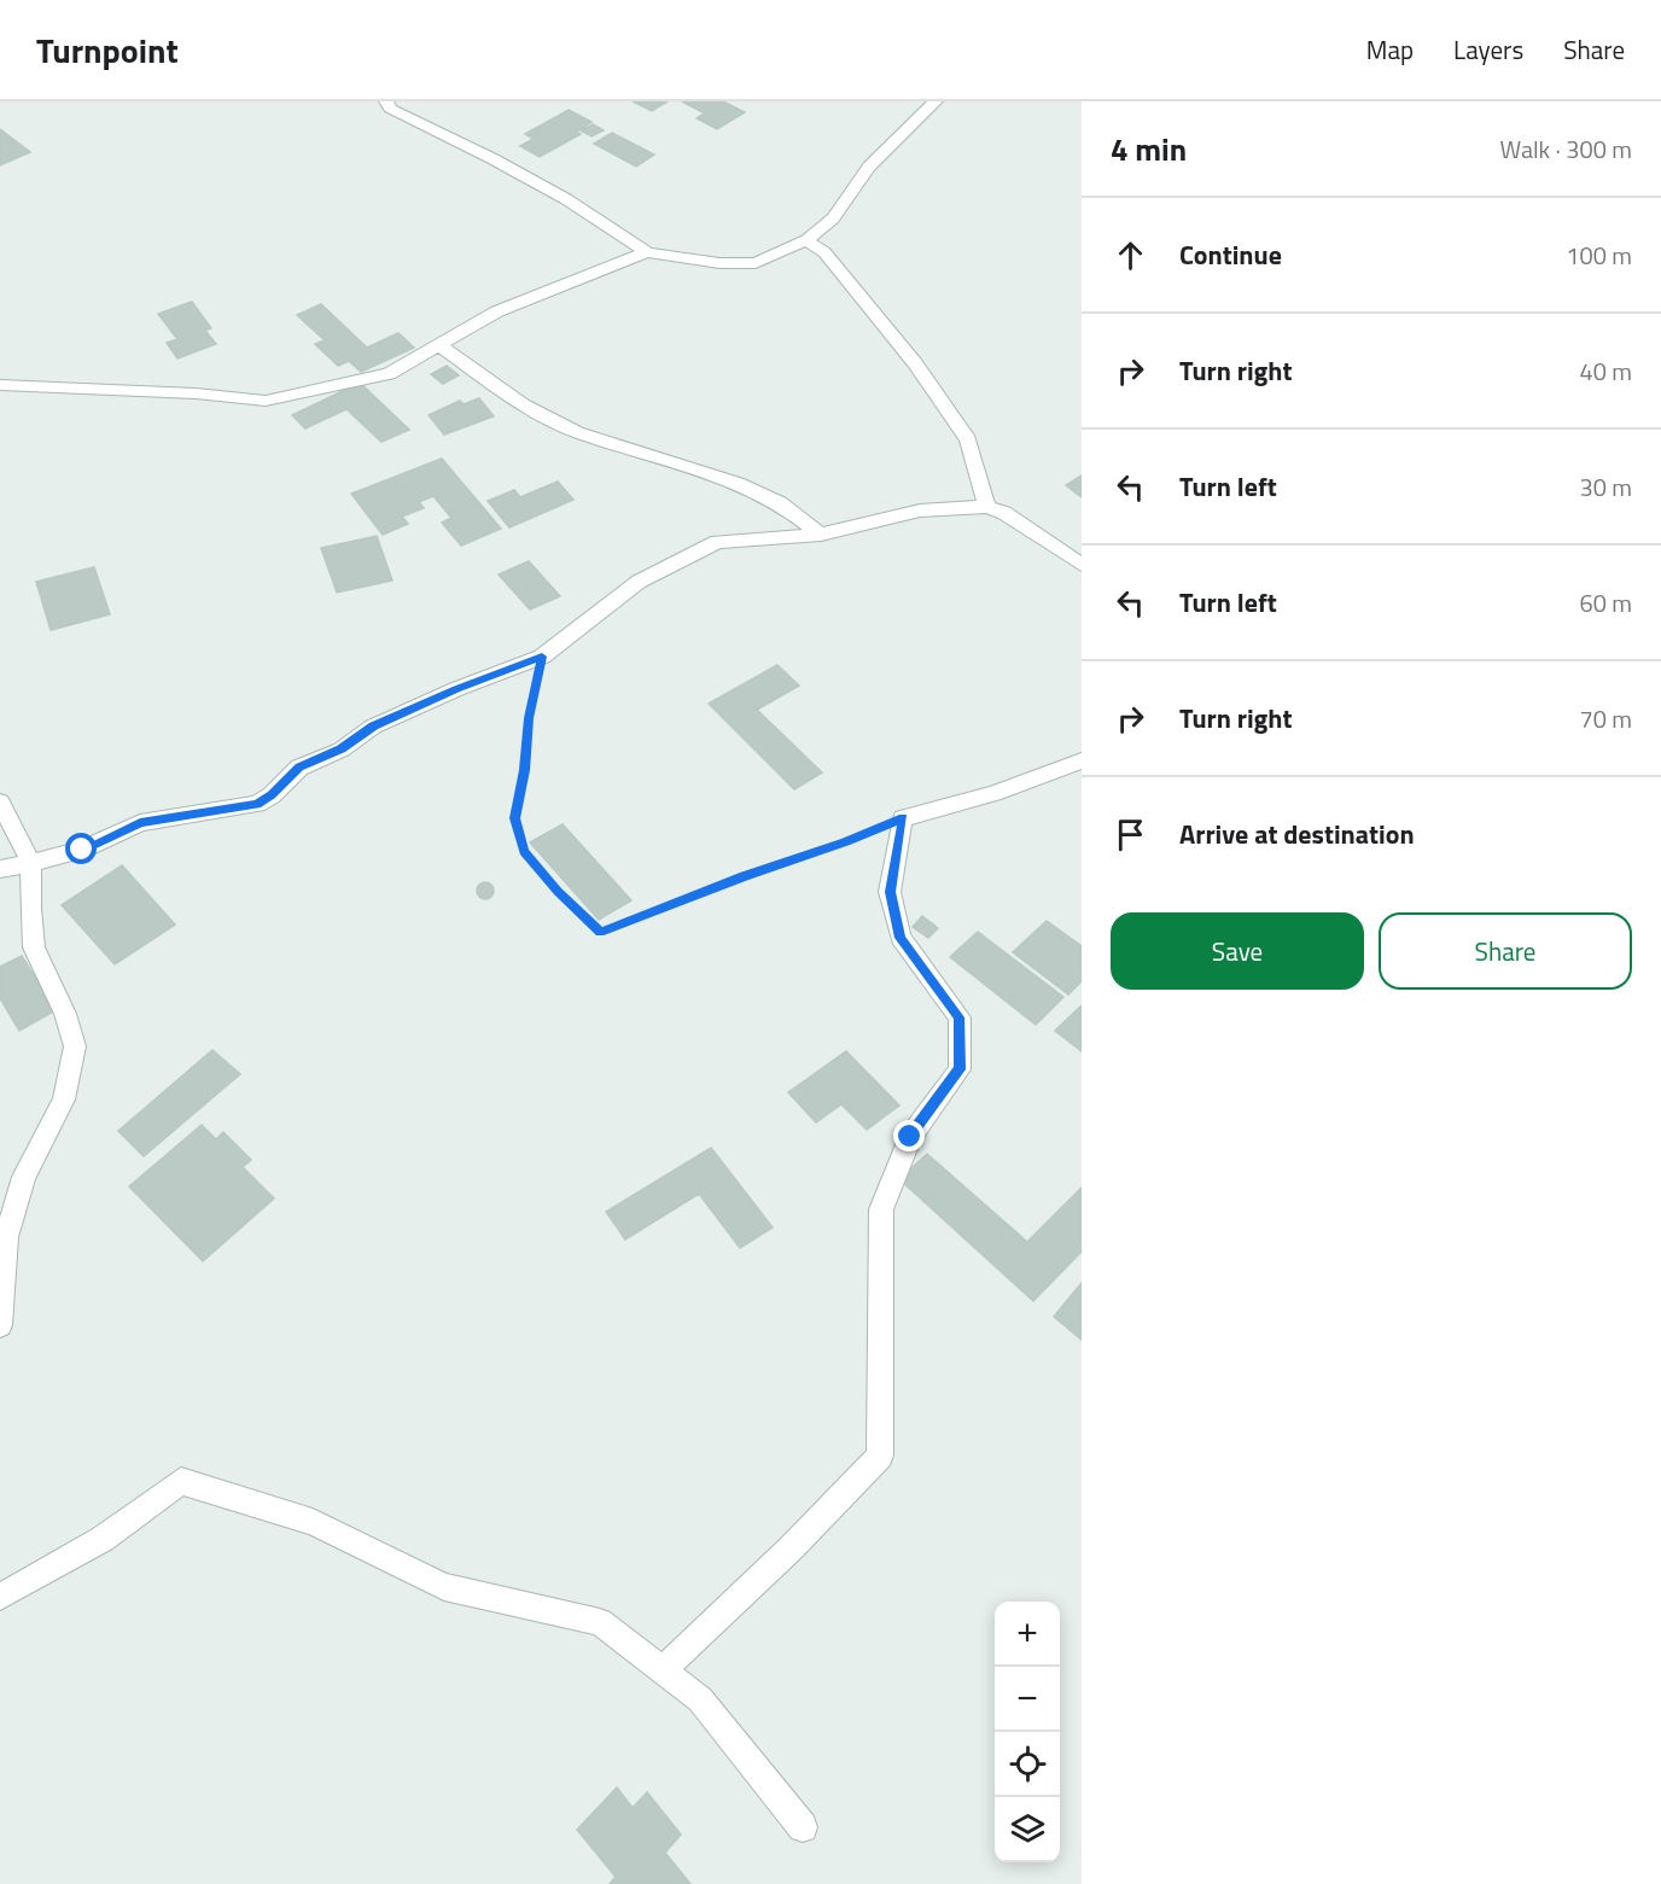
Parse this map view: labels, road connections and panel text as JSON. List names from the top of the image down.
{
  "page": {
    "header": "Turnpoint",
    "nav": ["Map", "Layers", "Share"],
    "heading": ["4 min", "Walk · 300 m"],
    "list": [
      ["Continue", "100 m"],
      ["Turn right", "40 m"],
      ["Turn left", "30 m"],
      ["Turn left", "60 m"],
      ["Turn right", "70 m"],
      "Arrive at destination"
    ],
    "buttons": ["Save", "Share"],
    "map_buttons": ["+", "−"]
  }
}
